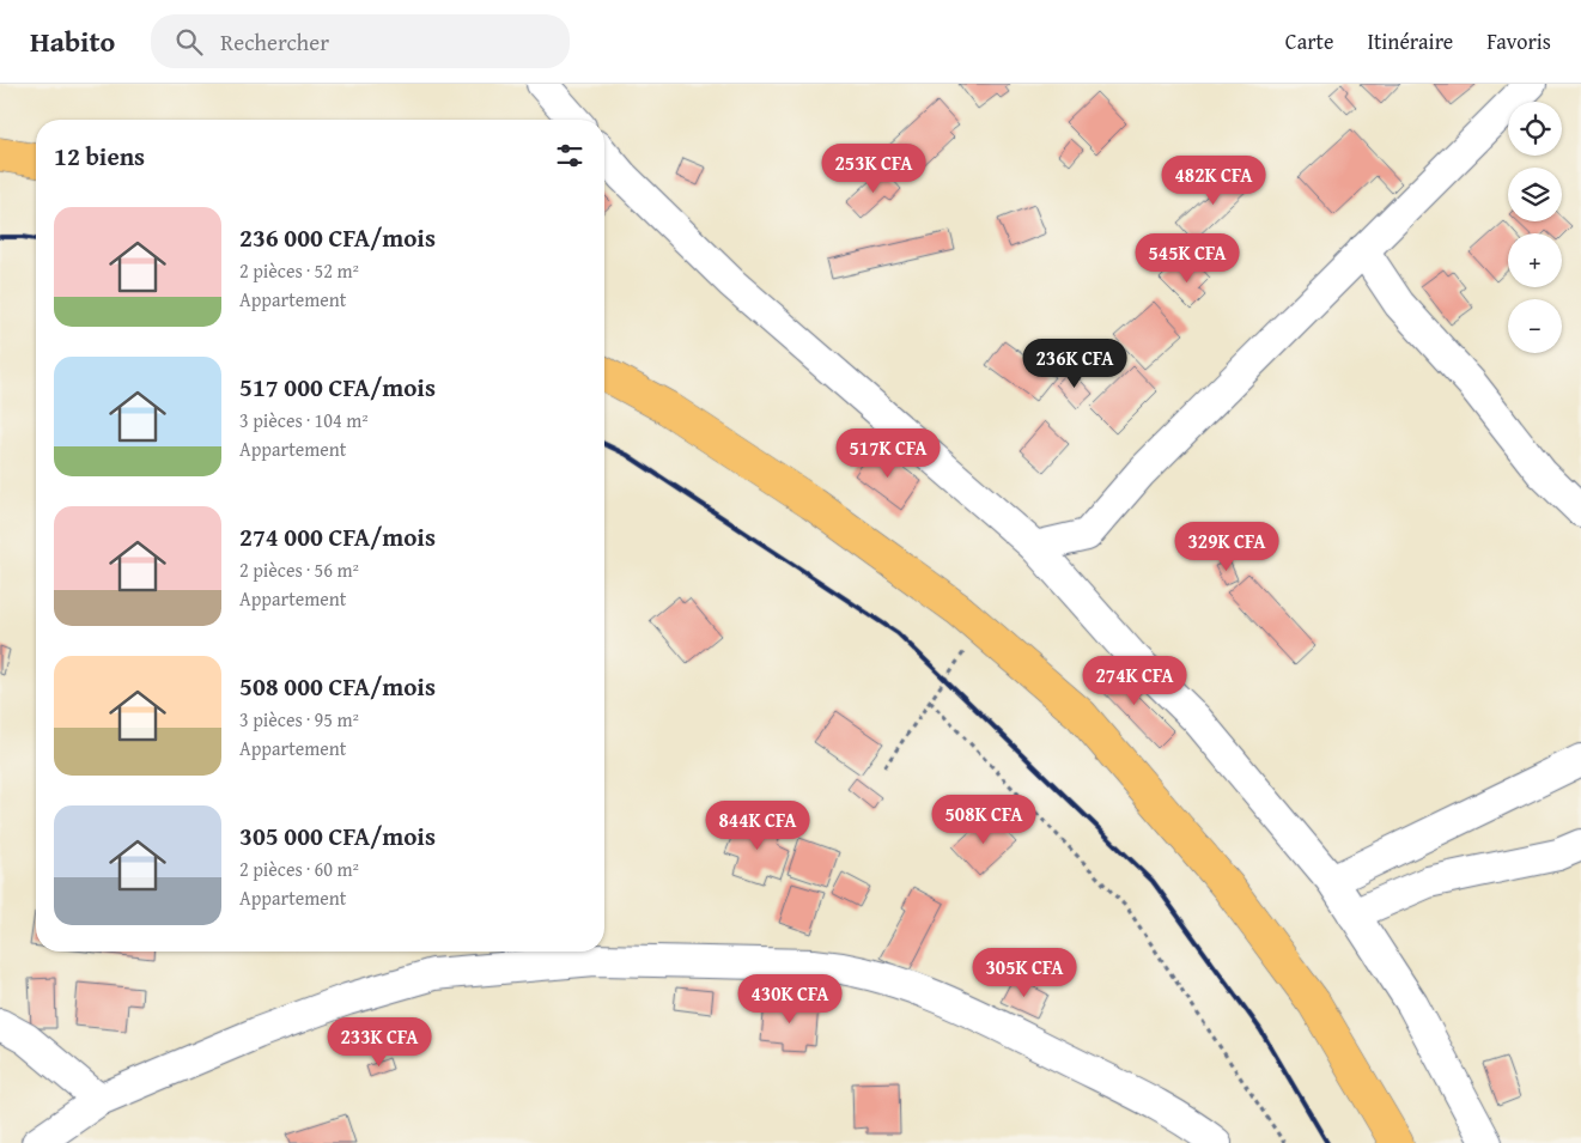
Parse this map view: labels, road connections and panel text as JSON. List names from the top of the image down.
{
  "page": {
    "header": "Habito",
    "search": "Rechercher",
    "nav": ["Carte", "Itinéraire", "Favoris"],
    "map_buttons": ["+", "−"],
    "heading": "12 biens",
    "price": [
      "253K CFA",
      "482K CFA",
      "545K CFA",
      "236K CFA",
      "517K CFA",
      "329K CFA",
      "274K CFA",
      "508K CFA",
      "844K CFA",
      "305K CFA",
      "430K CFA",
      "233K CFA"
    ],
    "list": [
      {
        "name": "236 000 CFA/mois",
        "note": "2 pièces · 52 m² · Appartement"
      },
      {
        "name": "517 000 CFA/mois",
        "note": "3 pièces · 104 m² · Appartement"
      },
      {
        "name": "274 000 CFA/mois",
        "note": "2 pièces · 56 m² · Appartement"
      },
      {
        "name": "508 000 CFA/mois",
        "note": "3 pièces · 95 m² · Appartement"
      },
      {
        "name": "305 000 CFA/mois",
        "note": "2 pièces · 60 m² · Appartement"
      }
    ]
  }
}
